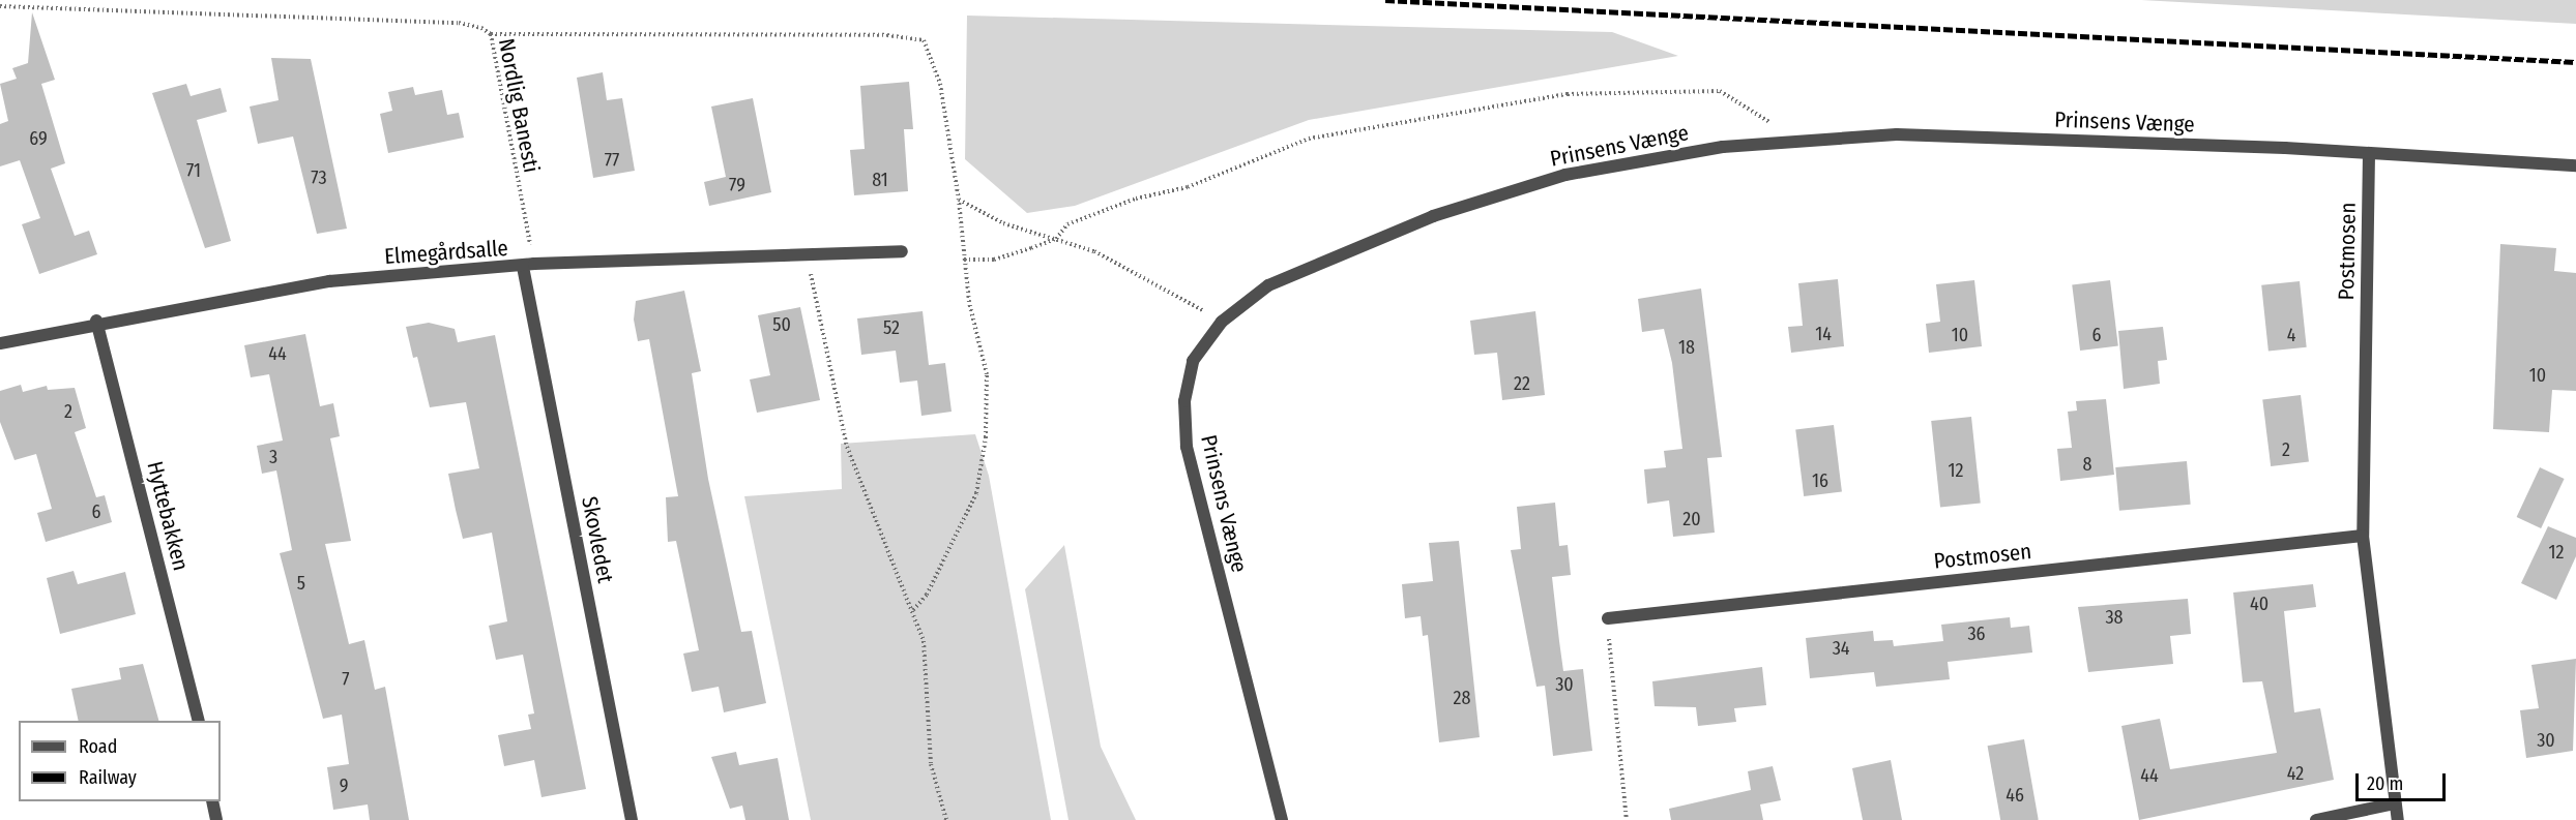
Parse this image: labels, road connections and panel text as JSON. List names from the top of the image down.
{
  "streets": {
    "street": [
      "Prinsens Vænge",
      "Postmosen",
      "Elmegårdsalle",
      "Hyttebakken",
      "Skovledet"
    ],
    "path": ["Nordlig Banesti"]
  },
  "crossings": [
    ["Nordlig Banesti", "Elmegårdsalle"],
    ["Nordlig Banesti", "Skovledet"],
    ["Prinsens Vænge", "Postmosen"],
    ["Elmegårdsalle", "Hyttebakken"],
    ["Elmegårdsalle", "Skovledet"]
  ],
  "house_numbers": [
    "69",
    "77",
    "71",
    "73",
    "81",
    "79",
    "50",
    "52",
    "14",
    "10",
    "6",
    "4",
    "18",
    "44",
    "10",
    "22",
    "2",
    "2",
    "3",
    "8",
    "12",
    "16",
    "6",
    "20",
    "12",
    "5",
    "40",
    "38",
    "36",
    "34",
    "7",
    "30",
    "28",
    "30",
    "42",
    "44",
    "9",
    "46"
  ],
  "legend": ["Road", "Railway"],
  "scale_bar": "20 m"
}
